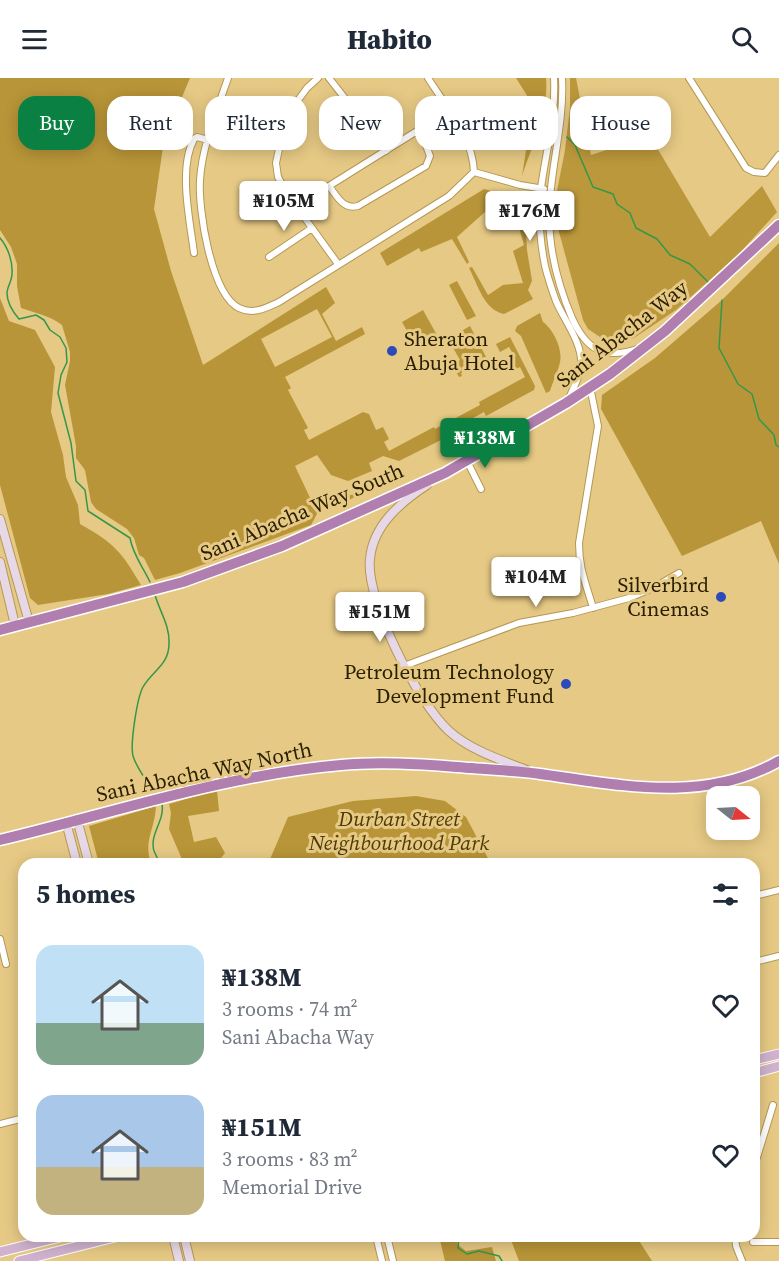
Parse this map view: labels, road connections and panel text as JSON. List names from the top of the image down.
{
  "streets": {
    "highway": ["Sani Abacha Way", "Sani Abacha Way South", "Sani Abacha Way North"]
  },
  "crossings": [
    ["Sani Abacha Way", "Sani Abacha Way South"]
  ],
  "parks": ["Durban Street Neighbourhood Park"],
  "places": ["Sheraton Abuja Hotel", "Silverbird Cinemas", "Petroleum Technology Development Fund"],
  "north": "right",
  "page": {
    "header": "Habito",
    "chip": [
      "Buy",
      "Rent",
      "Filters",
      "New",
      "Apartment",
      "House"
    ],
    "price": [
      "₦105M",
      "₦176M",
      "₦138M",
      "₦104M",
      "₦151M"
    ],
    "heading": "5 homes",
    "list": [
      {
        "name": "₦138M",
        "note": "3 rooms · 74 m² · Sani Abacha Way"
      },
      {
        "name": "₦151M",
        "note": "3 rooms · 83 m² · Memorial Drive"
      }
    ]
  }
}
